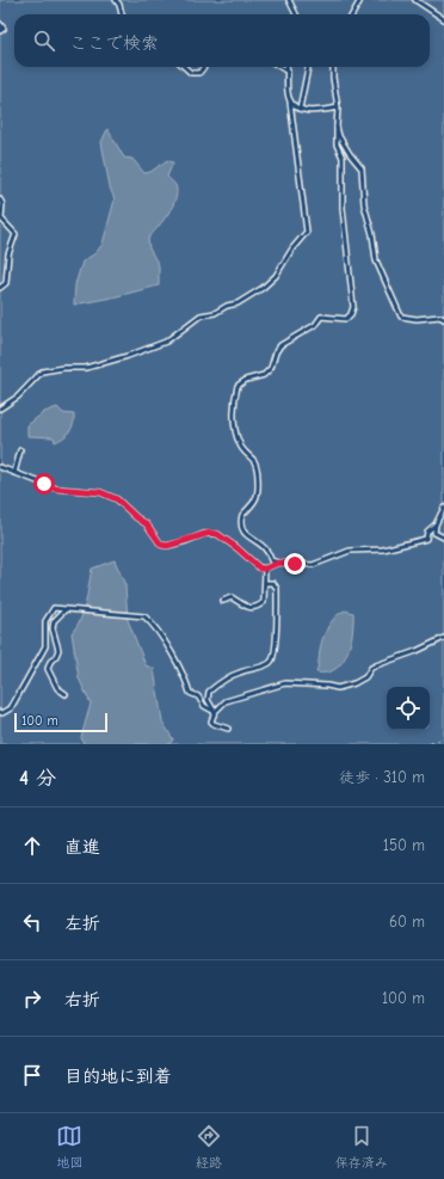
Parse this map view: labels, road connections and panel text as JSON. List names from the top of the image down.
{
  "scale_bar": "100 m",
  "page": {
    "search": "ここで検索",
    "scale": "100 m",
    "heading": ["4 分", "徒歩 · 310 m"],
    "list": [
      ["直進", "150 m"],
      ["左折", "60 m"],
      ["右折", "100 m"],
      "目的地に到着"
    ],
    "nav": ["地図", "経路", "保存済み"]
  }
}
